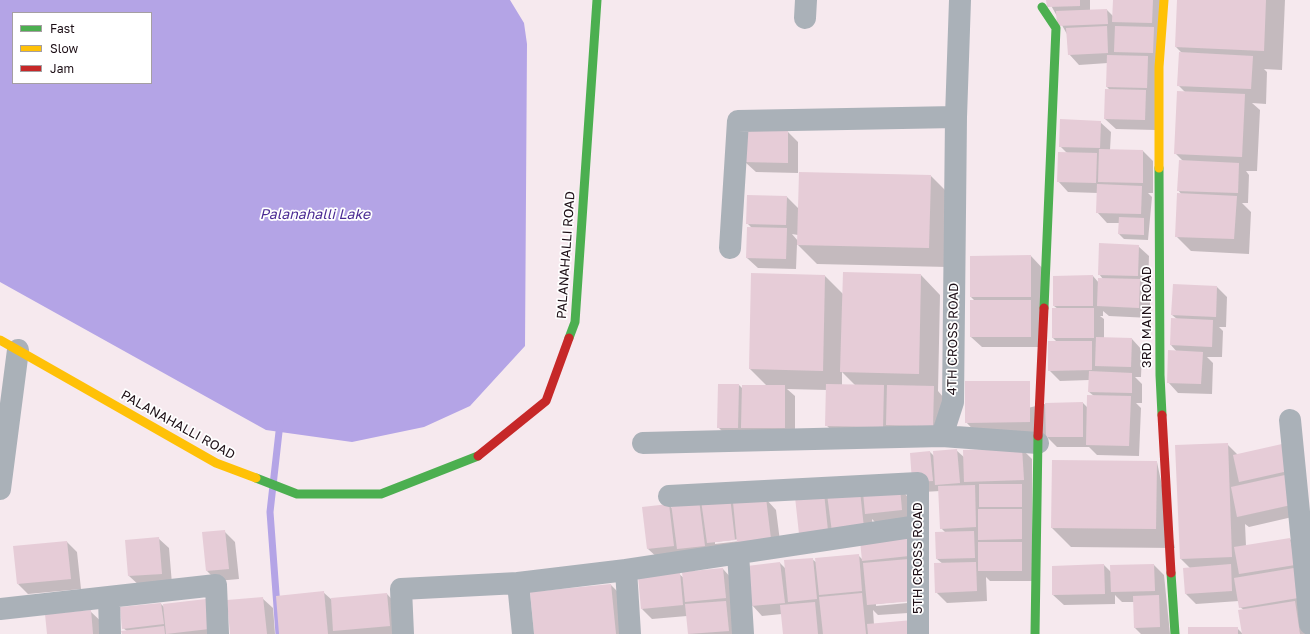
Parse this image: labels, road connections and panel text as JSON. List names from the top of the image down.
{
  "streets": {
    "street": [
      "PALANAHALLI ROAD",
      "3RD MAIN ROAD",
      "4TH CROSS ROAD",
      "5TH CROSS ROAD"
    ]
  },
  "water": ["Palanahalli Lake"],
  "legend": ["Fast", "Slow", "Jam"]
}
